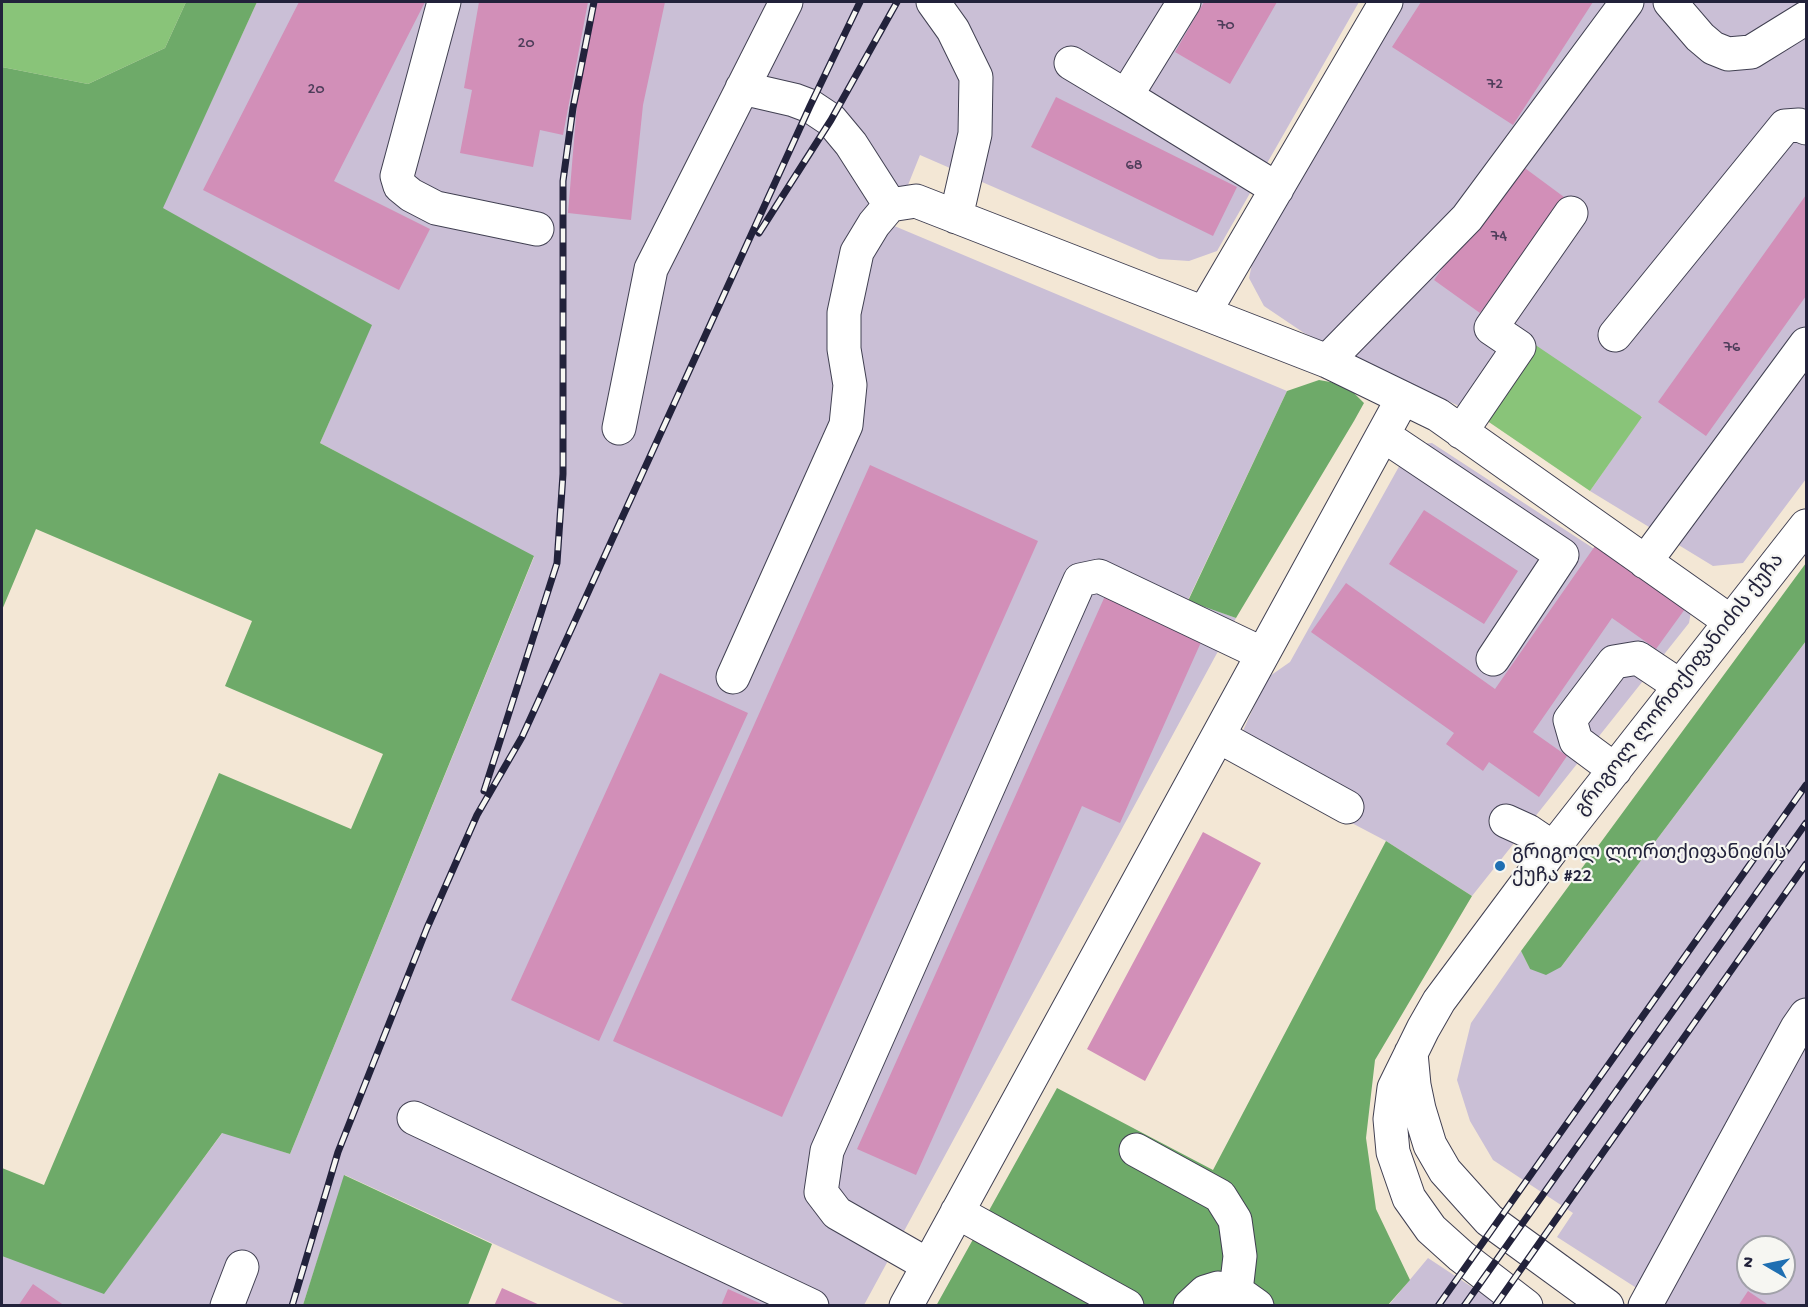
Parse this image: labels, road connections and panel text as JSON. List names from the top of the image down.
{
  "streets": {
    "street": ["გრიგოლ ლორთქიფანიძის ქუჩა"]
  },
  "places": ["გრიგოლ ლორთქიფანიძის ქუჩა #22"],
  "house_numbers": [
    "70",
    "20",
    "72",
    "20",
    "68",
    "74",
    "76"
  ],
  "north": "left"
}
